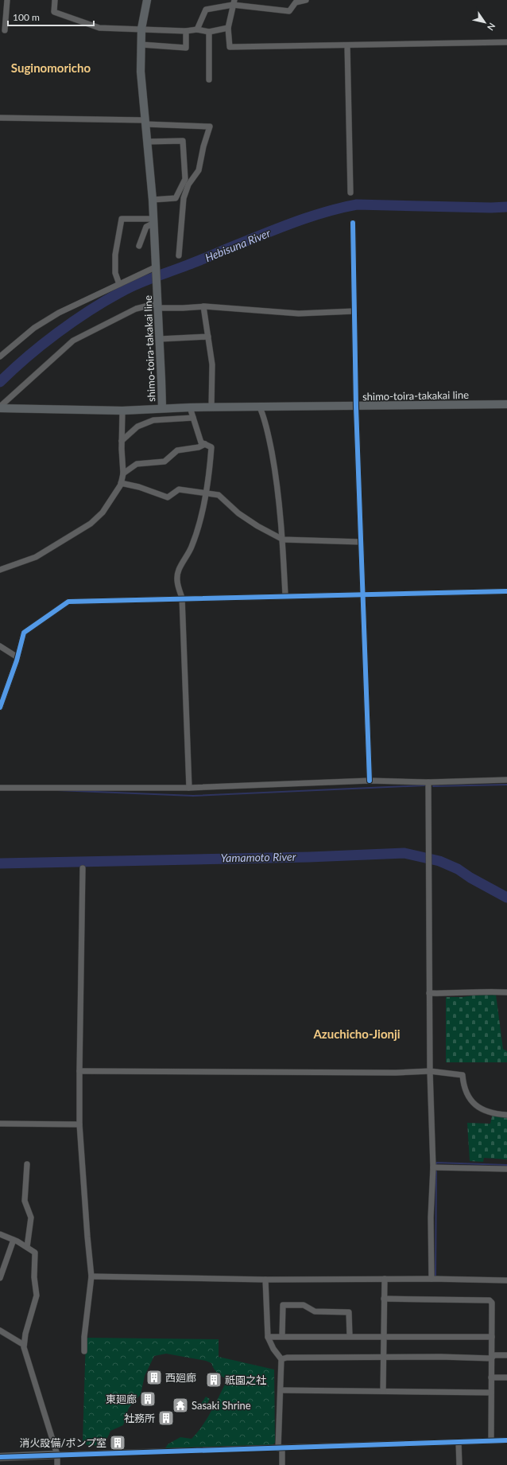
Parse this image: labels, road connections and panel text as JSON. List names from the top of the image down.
{
  "streets": {
    "main road": ["shimo-toira-takakai line"]
  },
  "districts": ["Suginomoricho", "Azuchicho-Jionji"],
  "water": ["Hebisuna River", "Yamamoto River"],
  "places": {
    "building": [
      "西廻廊",
      "祇園之社",
      "東廻廊",
      "社務所",
      "消火設備/ポンプ室"
    ],
    "temple": ["Sasaki Shrine"]
  },
  "scale_bar": "100 m",
  "north": "bottom right"
}
